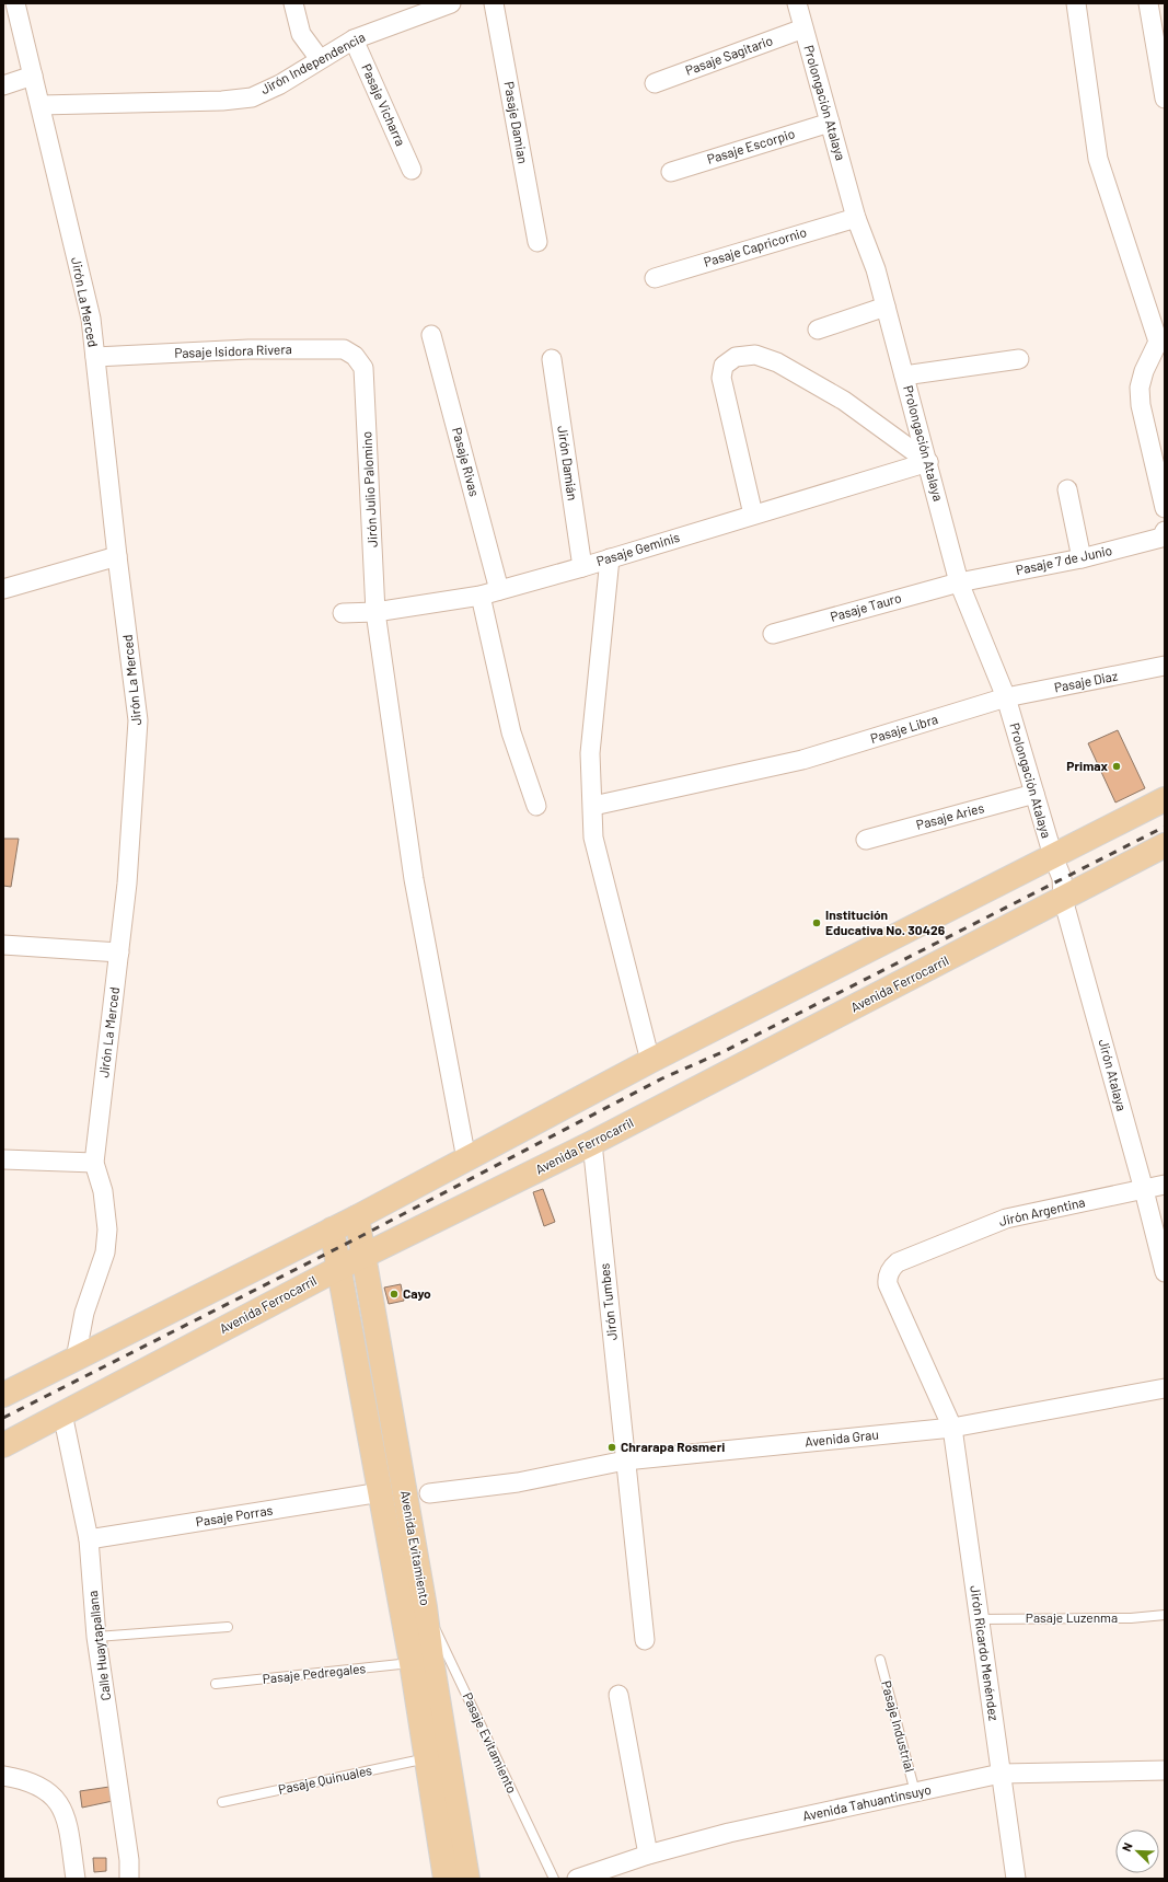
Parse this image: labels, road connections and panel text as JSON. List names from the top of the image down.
{
  "streets": {
    "main road": ["Avenida Ferrocarril", "Avenida Evitamiento"],
    "street": [
      "Pasaje Sagitario",
      "Jirón Independencia",
      "Prolongación Atalaya",
      "Pasaje Vicharra",
      "Pasaje Damian",
      "Pasaje Escorpio",
      "Pasaje Capricornio",
      "Jirón La Merced",
      "Pasaje Isidora Rivera",
      "Pasaje Rivas",
      "Jirón Damián",
      "Jirón Julio Palomino",
      "Pasaje Geminis",
      "Pasaje 7 de Junio",
      "Pasaje Tauro",
      "Pasaje Diaz",
      "Pasaje Libra",
      "Pasaje Aries",
      "Jirón Atalaya",
      "Jirón Argentina",
      "Jirón Tumbes",
      "Avenida Grau",
      "Pasaje Porras",
      "Calle Huaytapallana",
      "Jirón Ricardo Menéndez",
      "Avenida Tahuantinsuyo"
    ],
    "lane": [
      "Pasaje Luzenma",
      "Pasaje Pedregales",
      "Pasaje Industrial",
      "Pasaje Evitamiento",
      "Pasaje Quinuales"
    ]
  },
  "crossings": [
    ["Pasaje Sagitario", "Prolongación Atalaya"],
    ["Jirón Independencia", "Pasaje Vicharra"],
    ["Jirón Independencia", "Jirón La Merced"],
    ["Prolongación Atalaya", "Pasaje Escorpio"],
    ["Prolongación Atalaya", "Pasaje Capricornio"],
    ["Prolongación Atalaya", "Pasaje Geminis"],
    ["Prolongación Atalaya", "Pasaje 7 de Junio"],
    ["Prolongación Atalaya", "Pasaje Tauro"],
    ["Prolongación Atalaya", "Pasaje Diaz"],
    ["Prolongación Atalaya", "Pasaje Libra"],
    ["Prolongación Atalaya", "Pasaje Aries"],
    ["Prolongación Atalaya", "Avenida Ferrocarril"],
    ["Prolongación Atalaya", "Jirón Atalaya"],
    ["Jirón La Merced", "Pasaje Isidora Rivera"],
    ["Pasaje Isidora Rivera", "Jirón Julio Palomino"],
    ["Pasaje Rivas", "Pasaje Geminis"],
    ["Jirón Damián", "Pasaje Geminis"],
    ["Jirón Julio Palomino", "Pasaje Geminis"],
    ["Pasaje 7 de Junio", "Pasaje Tauro"],
    ["Pasaje Diaz", "Pasaje Libra"],
    ["Avenida Ferrocarril", "Jirón Atalaya"],
    ["Avenida Ferrocarril", "Jirón Tumbes"],
    ["Avenida Ferrocarril", "Avenida Evitamiento"],
    ["Avenida Ferrocarril", "Calle Huaytapallana"],
    ["Jirón Atalaya", "Jirón Argentina"],
    ["Jirón Argentina", "Jirón Ricardo Menéndez"],
    ["Jirón Tumbes", "Avenida Grau"],
    ["Avenida Grau", "Jirón Ricardo Menéndez"],
    ["Pasaje Porras", "Avenida Evitamiento"],
    ["Pasaje Porras", "Calle Huaytapallana"],
    ["Avenida Evitamiento", "Pasaje Pedregales"],
    ["Avenida Evitamiento", "Pasaje Evitamiento"],
    ["Avenida Evitamiento", "Pasaje Quinuales"],
    ["Pasaje Luzenma", "Jirón Ricardo Menéndez"],
    ["Jirón Ricardo Menéndez", "Avenida Tahuantinsuyo"],
    ["Pasaje Industrial", "Avenida Tahuantinsuyo"]
  ],
  "places": [
    "Primax",
    "Institución Educativa No. 30426",
    "Cayo",
    "Chrarapa Rosmeri"
  ],
  "north": "top left"
}
